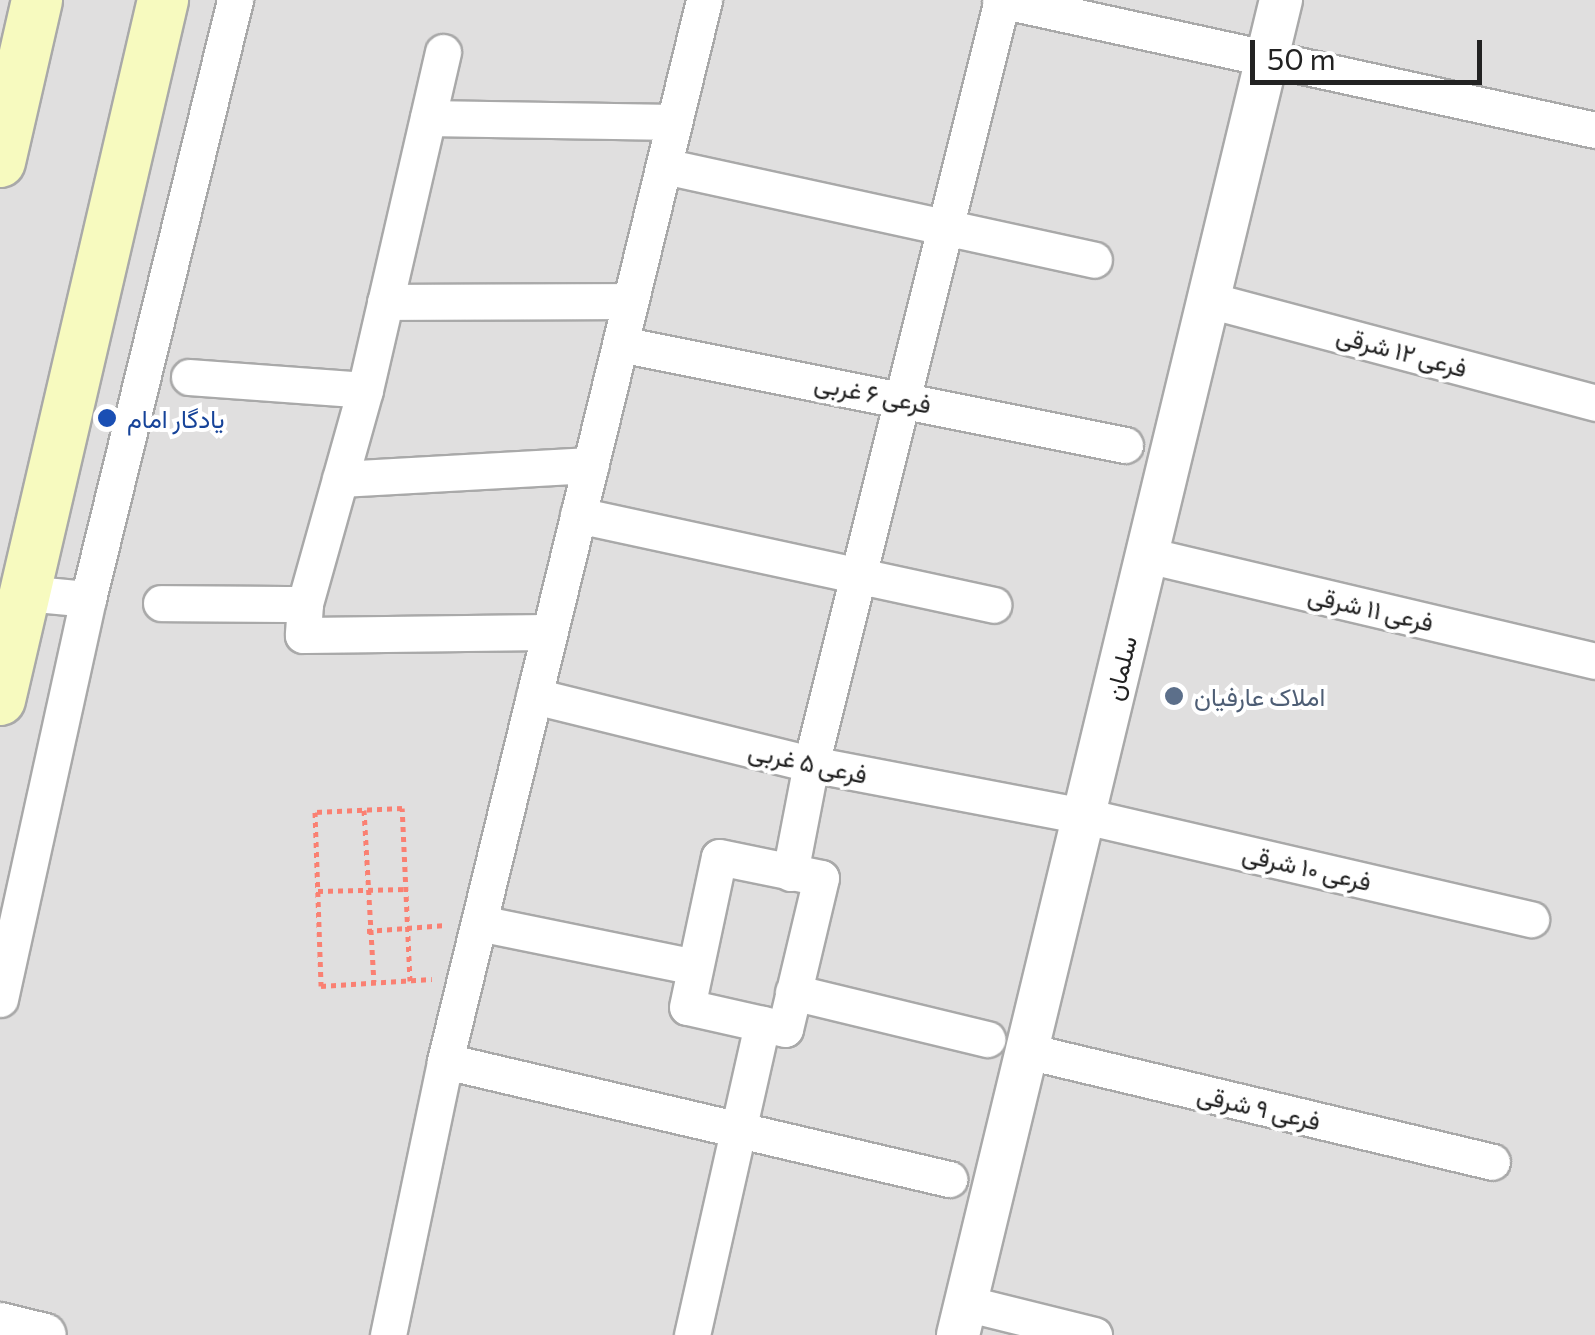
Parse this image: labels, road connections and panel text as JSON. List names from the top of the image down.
{
  "streets": {
    "street": [
      "فرعی ۱۲ شرقی",
      "فرعی ۶ غربی",
      "فرعی ۱۱ شرقی",
      "سلمان",
      "فرعی ۵ غربی",
      "فرعی ۱۰ شرقی",
      "فرعی ۹ شرقی"
    ]
  },
  "crossings": [
    ["فرعی ۱۲ شرقی", "سلمان"],
    ["فرعی ۱۱ شرقی", "سلمان"],
    ["سلمان", "فرعی ۵ غربی"],
    ["سلمان", "فرعی ۱۰ شرقی"],
    ["سلمان", "فرعی ۹ شرقی"],
    ["فرعی ۵ غربی", "فرعی ۱۰ شرقی"]
  ],
  "places": ["یادگار امام", "املاک عارفیان"],
  "scale_bar": "50 m"
}
